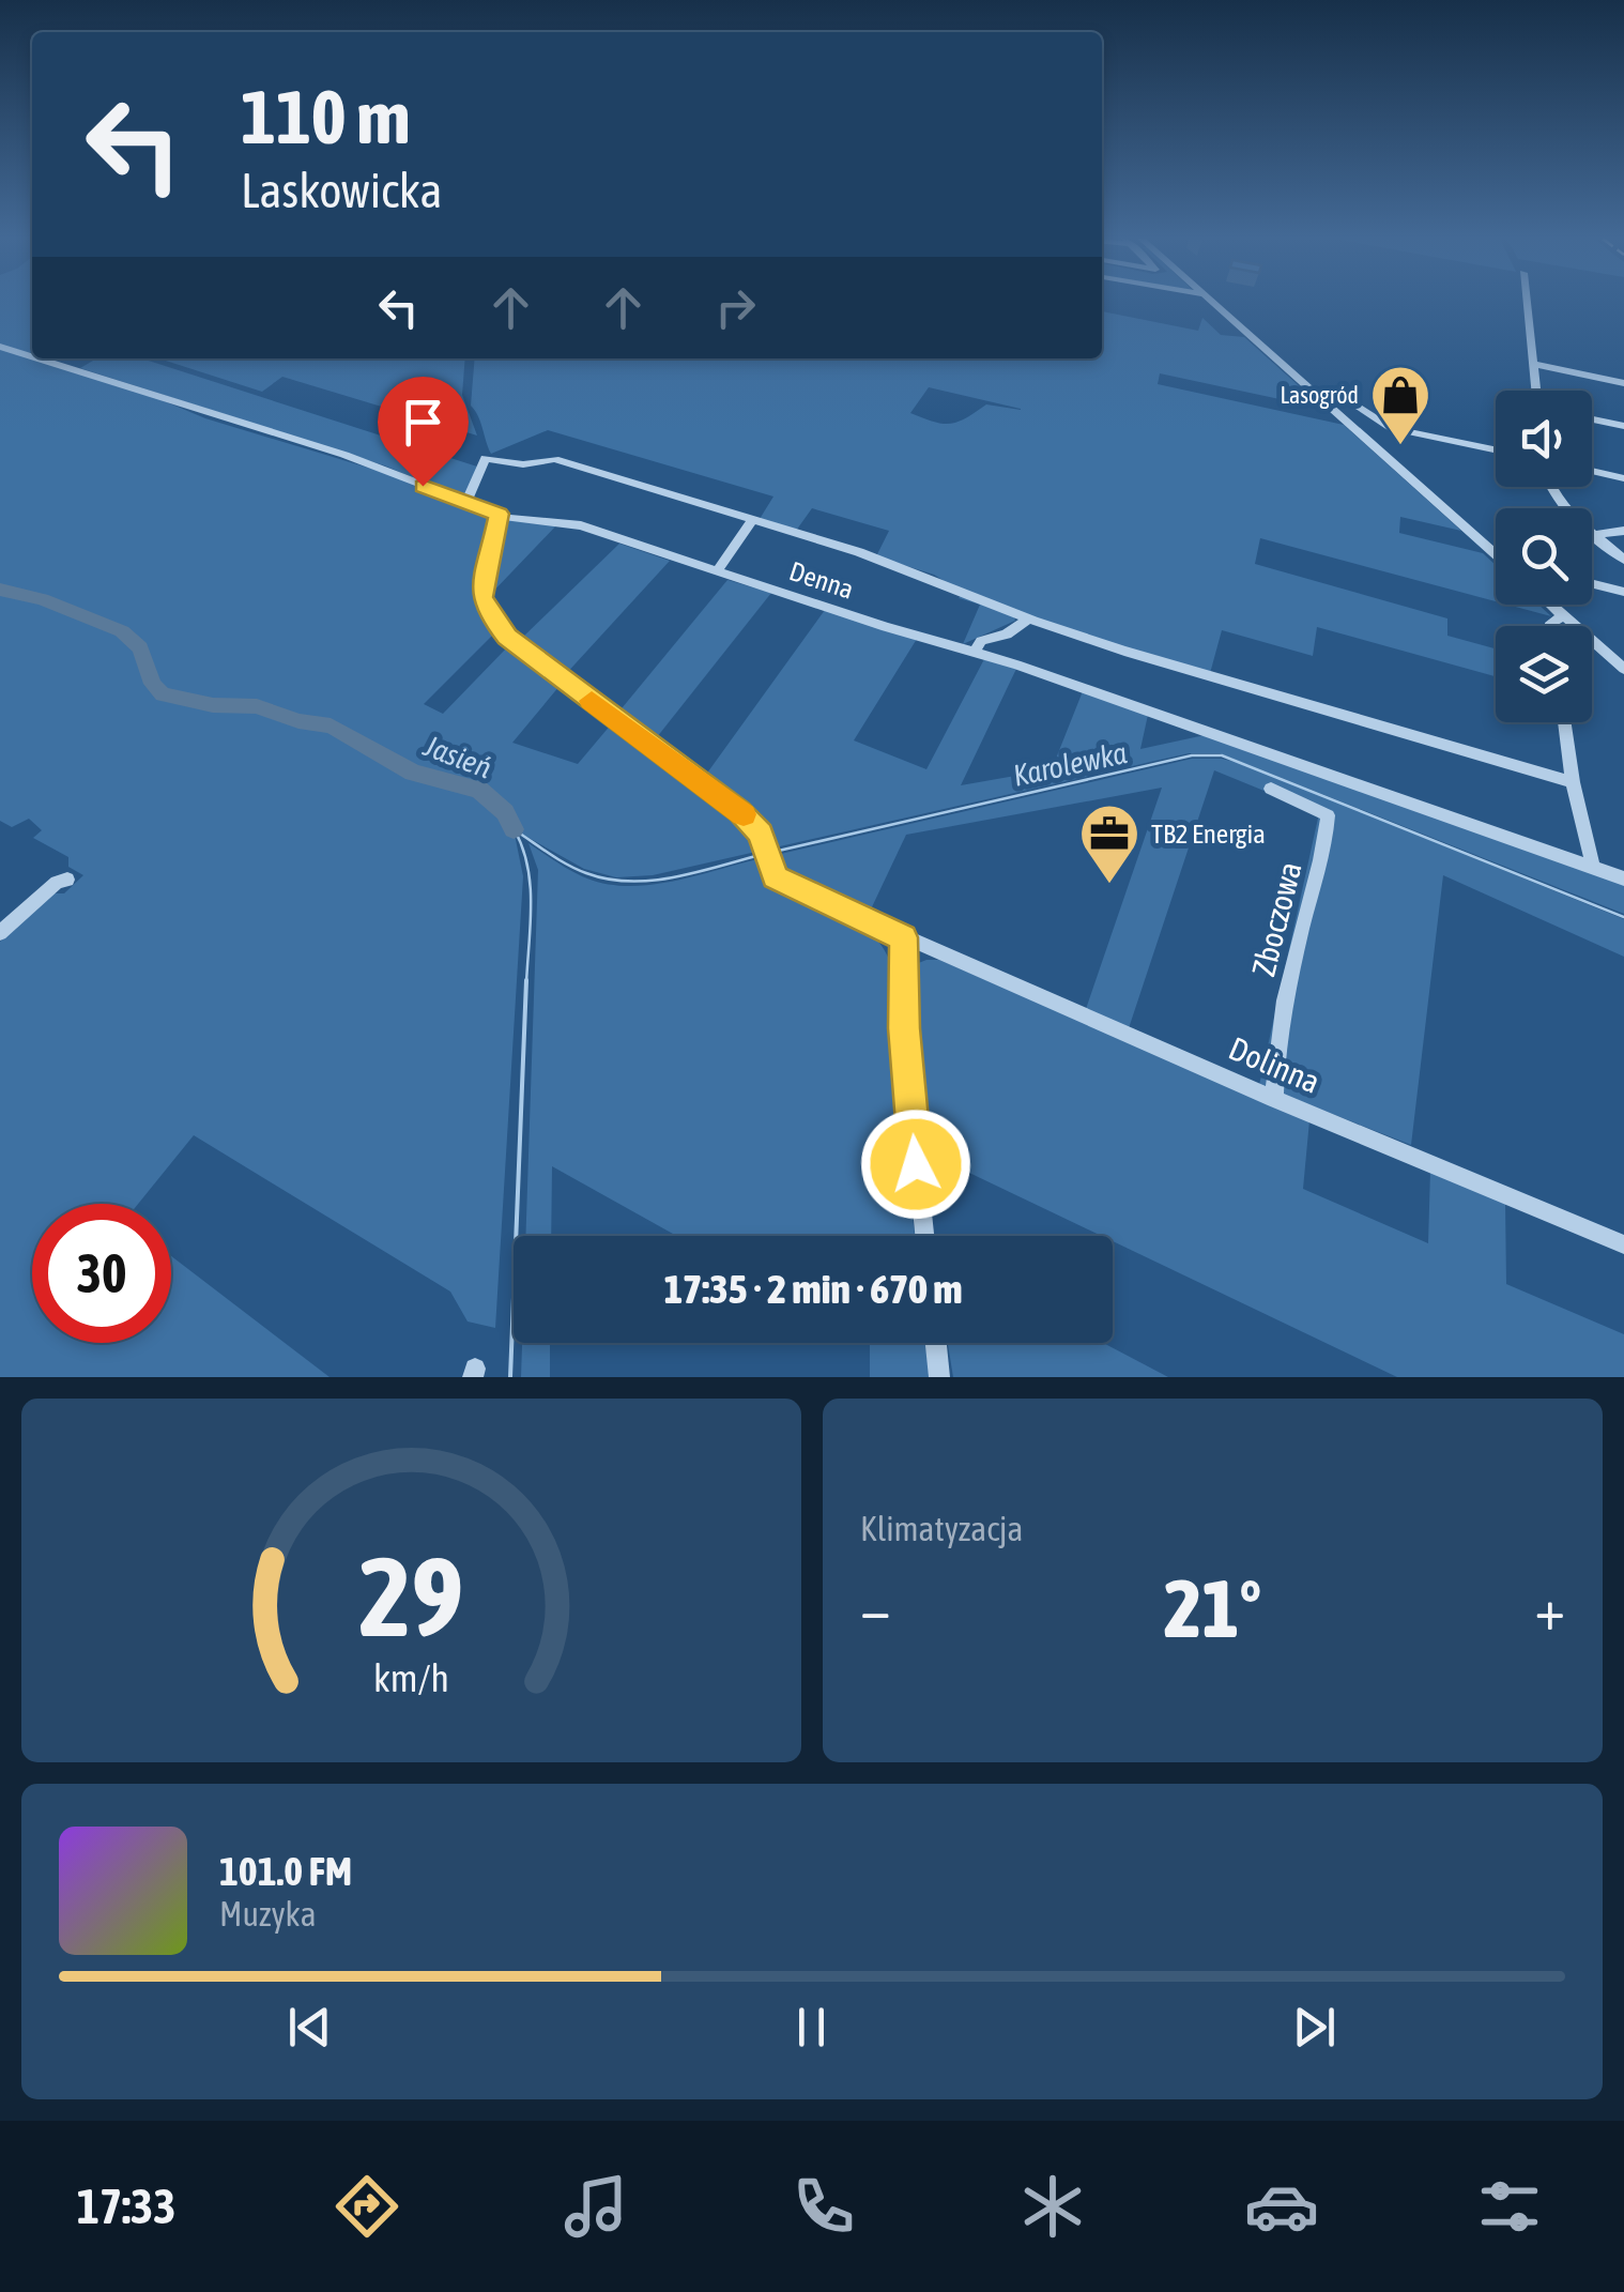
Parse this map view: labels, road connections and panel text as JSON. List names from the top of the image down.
{
  "streets": {
    "street": ["Denna", "Zboczowa", "Dolinna"]
  },
  "crossings": [
    ["Denna", "Dolinna"],
    ["Zboczowa", "Dolinna"]
  ],
  "water": ["Jasień", "Karolewka"],
  "places": {
    "shop": ["Lasogród"],
    "office": ["TB2 Energia"]
  },
  "page": {
    "turn": ["110 m", "Laskowicka"],
    "limit": "30",
    "trip": "17:35 · 2 min · 670 m",
    "tile": "Klimatyzacja",
    "heat": ["−", "21°", "+"],
    "song": ["101.0 FM", "Muzyka"],
    "tabs": "17:33",
    "gauge": ["29", "km/h"]
  }
}
